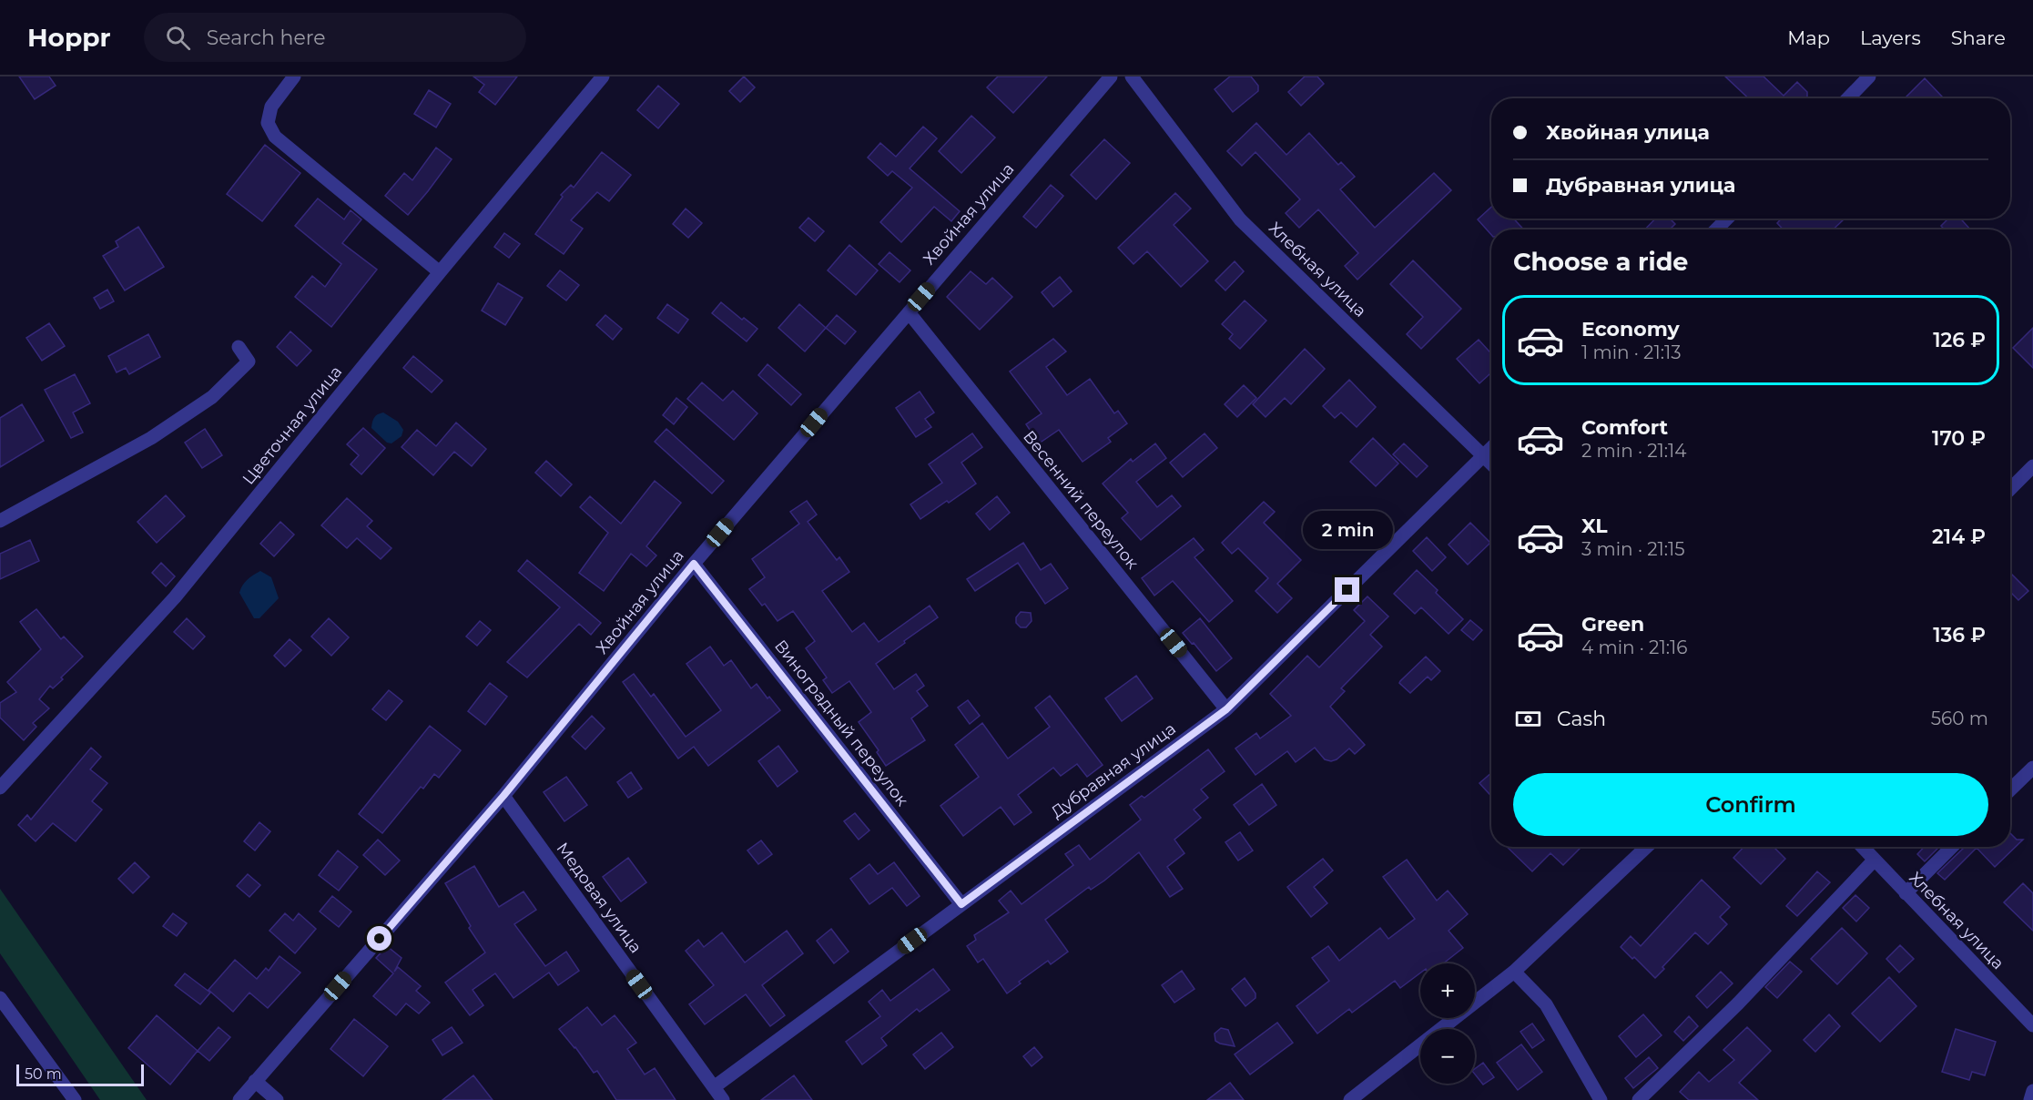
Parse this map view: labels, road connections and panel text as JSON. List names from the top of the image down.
{
  "streets": {
    "street": [
      "Хвойная улица",
      "Хлебная улица",
      "Цветочная улица",
      "Весенний переулок",
      "Виноградный переулок",
      "Дубравная улица",
      "Медовая улица"
    ]
  },
  "crossings": [
    ["Хвойная улица", "Весенний переулок"],
    ["Хвойная улица", "Виноградный переулок"],
    ["Хвойная улица", "Медовая улица"],
    ["Хлебная улица", "Дубравная улица"],
    ["Весенний переулок", "Дубравная улица"],
    ["Виноградный переулок", "Дубравная улица"],
    ["Дубравная улица", "Медовая улица"]
  ],
  "scale_bar": "50 m",
  "page": {
    "header": "Hoppr",
    "search": "Search here",
    "nav": ["Map", "Layers", "Share"],
    "banner": ["Хвойная улица", "Дубравная улица"],
    "heading": "Choose a ride",
    "list": [
      {
        "name": "Economy",
        "note": "1 min · 21:13",
        "value": "126 ₽"
      },
      {
        "name": "Comfort",
        "note": "2 min · 21:14",
        "value": "170 ₽"
      },
      {
        "name": "XL",
        "note": "3 min · 21:15",
        "value": "214 ₽"
      },
      {
        "name": "Green",
        "note": "4 min · 21:16",
        "value": "136 ₽"
      }
    ],
    "bubble": "2 min",
    "pay": ["Cash", "560 m"],
    "buttons": "Confirm",
    "map_buttons": ["+", "−"],
    "scale": "50 m"
  }
}
